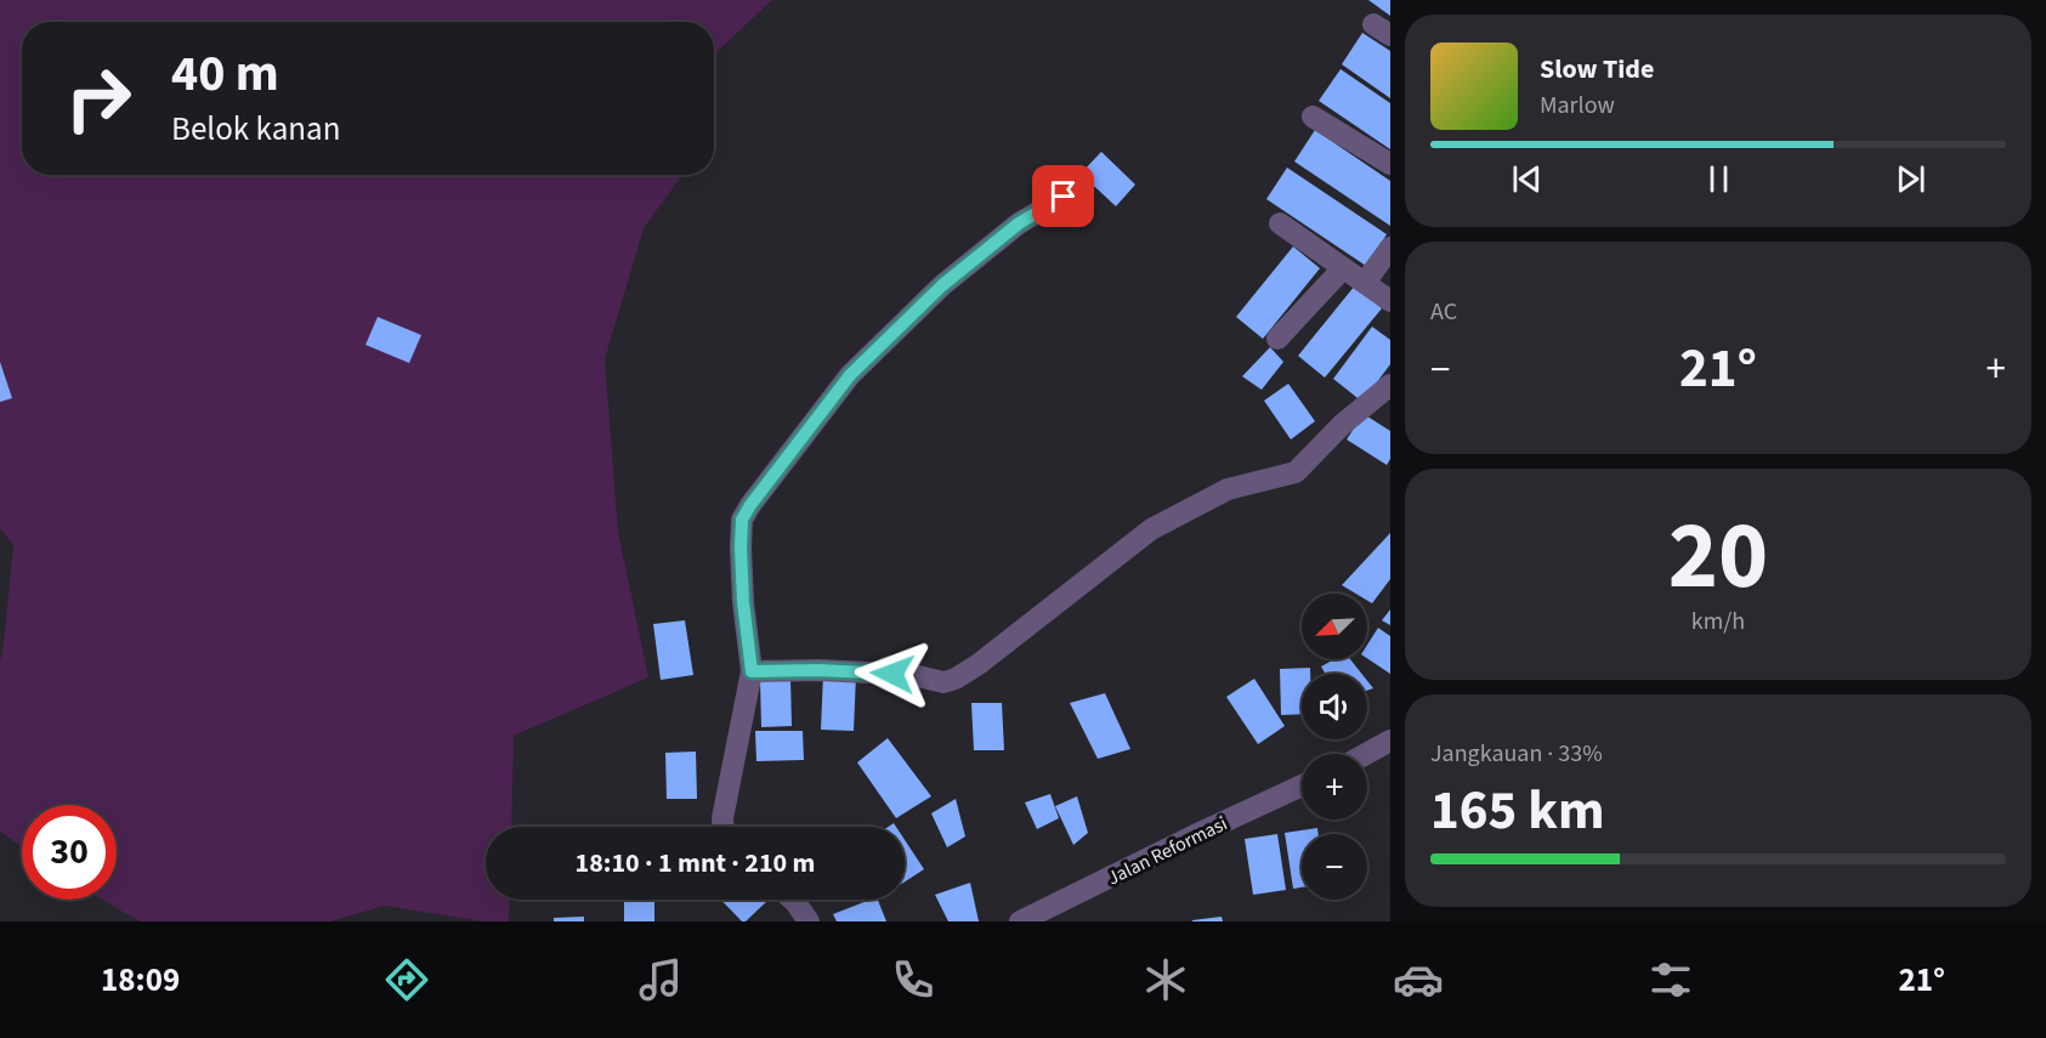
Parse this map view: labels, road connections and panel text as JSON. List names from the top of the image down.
{
  "streets": {
    "street": ["Jalan Reformasi"]
  },
  "north": "bottom left",
  "page": {
    "turn": ["40 m", "Belok kanan"],
    "song": ["Slow Tide", "Marlow"],
    "tile": [
      "AC",
      ["20", "km/h"],
      ["Jangkauan · 33%", "165 km"]
    ],
    "heat": ["−", "21°", "+"],
    "map_buttons": ["+", "−"],
    "limit": "30",
    "trip": "18:10 · 1 mnt · 210 m",
    "tabs": ["18:09", "21°"]
  }
}
